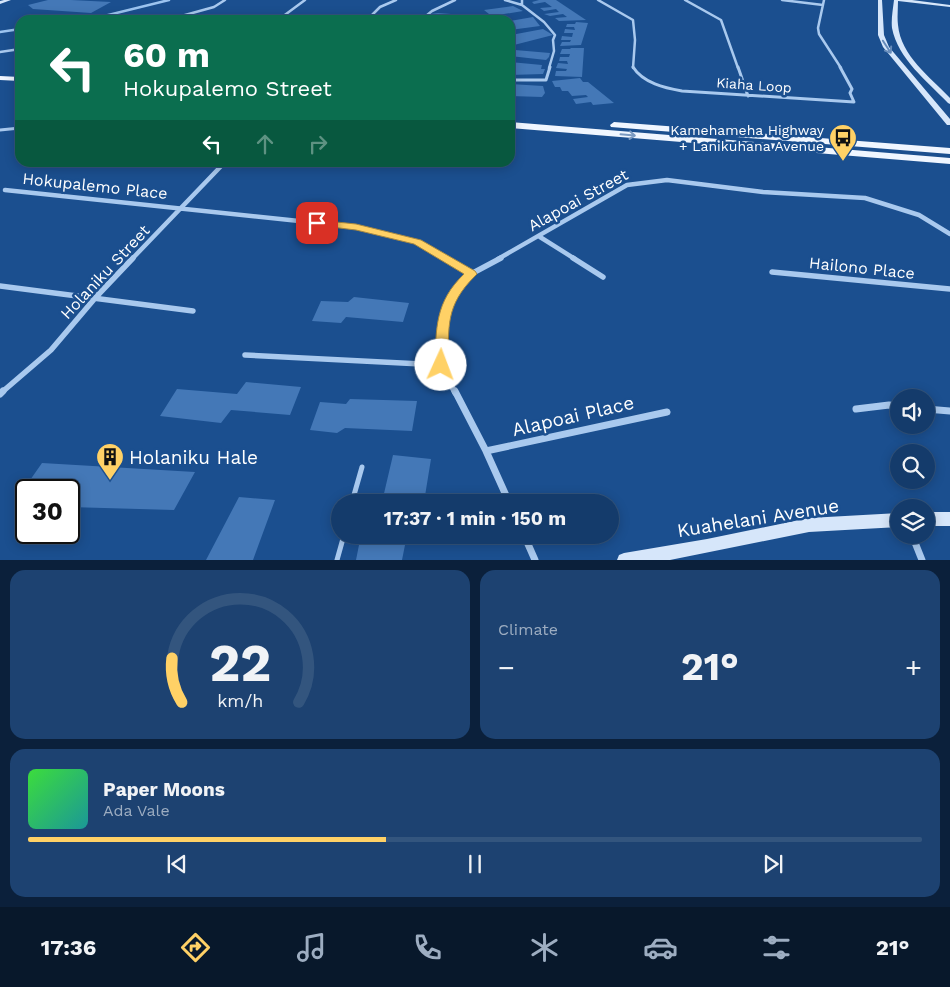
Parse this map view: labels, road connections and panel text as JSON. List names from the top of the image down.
{
  "streets": {
    "main road": ["Kuahelani Avenue"],
    "street": [
      "Kiaha Loop",
      "Hokupalemo Place",
      "Alapoai Street",
      "Hailono Place",
      "Holaniku Street",
      "Alapoai Place"
    ]
  },
  "crossings": [
    ["Hokupalemo Place", "Alapoai Street"],
    ["Hokupalemo Place", "Holaniku Street"]
  ],
  "places": {
    "bus stop": ["Kamehameha Highway + Lanikuhana Avenue"],
    "building": ["Holaniku Hale"]
  },
  "page": {
    "turn": ["60 m", "Hokupalemo Street"],
    "limit": "30",
    "trip": "17:37 · 1 min · 150 m",
    "tile": "Climate",
    "heat": ["−", "21°", "+"],
    "song": ["Paper Moons", "Ada Vale"],
    "tabs": ["17:36", "21°"],
    "gauge": ["22", "km/h"]
  }
}
